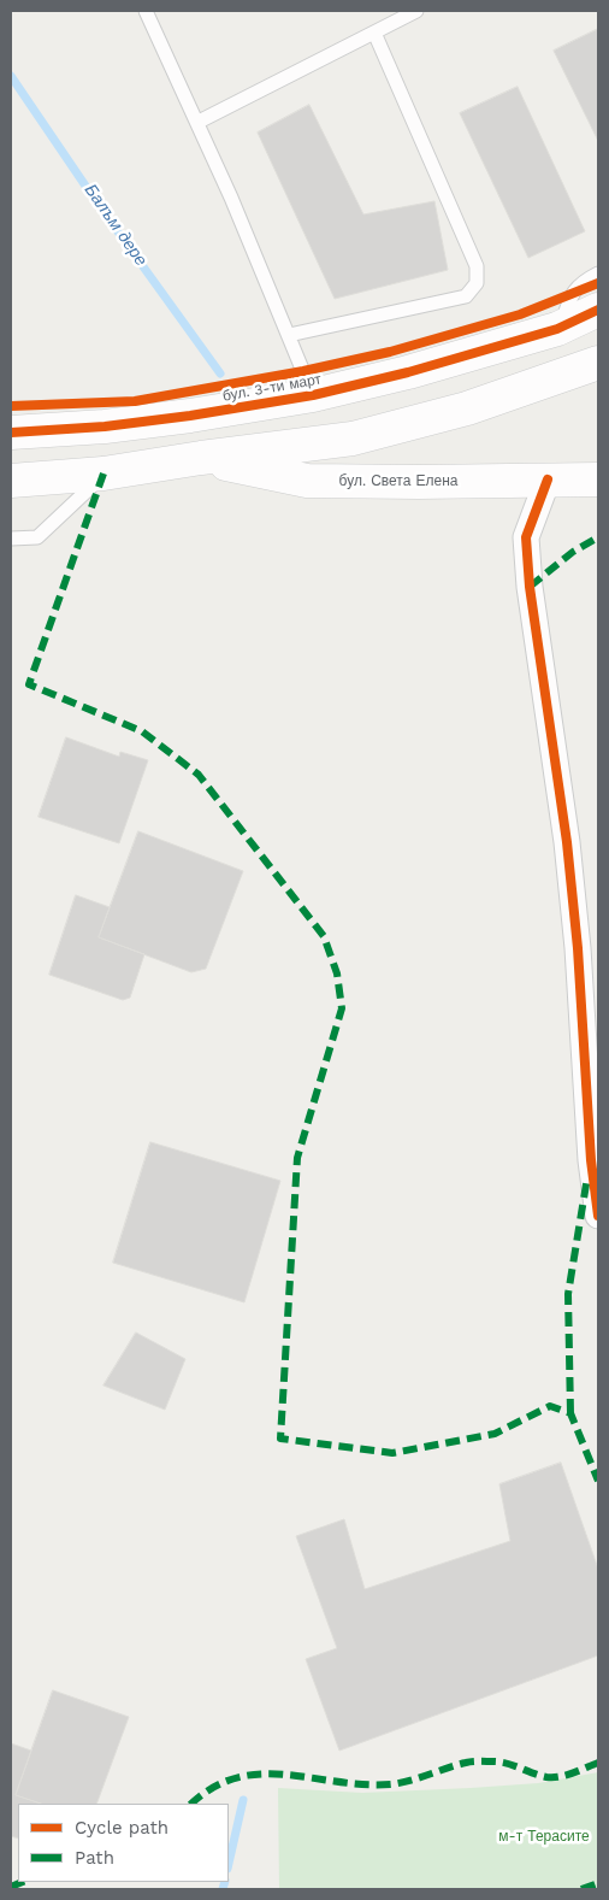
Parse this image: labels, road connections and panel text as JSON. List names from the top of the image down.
{
  "streets": {
    "street": ["бул. 3-ти март", "бул. Света Елена"]
  },
  "water": ["Балъм дере"],
  "parks": ["м-т Терасите"],
  "legend": ["Cycle path", "Path"]
}
